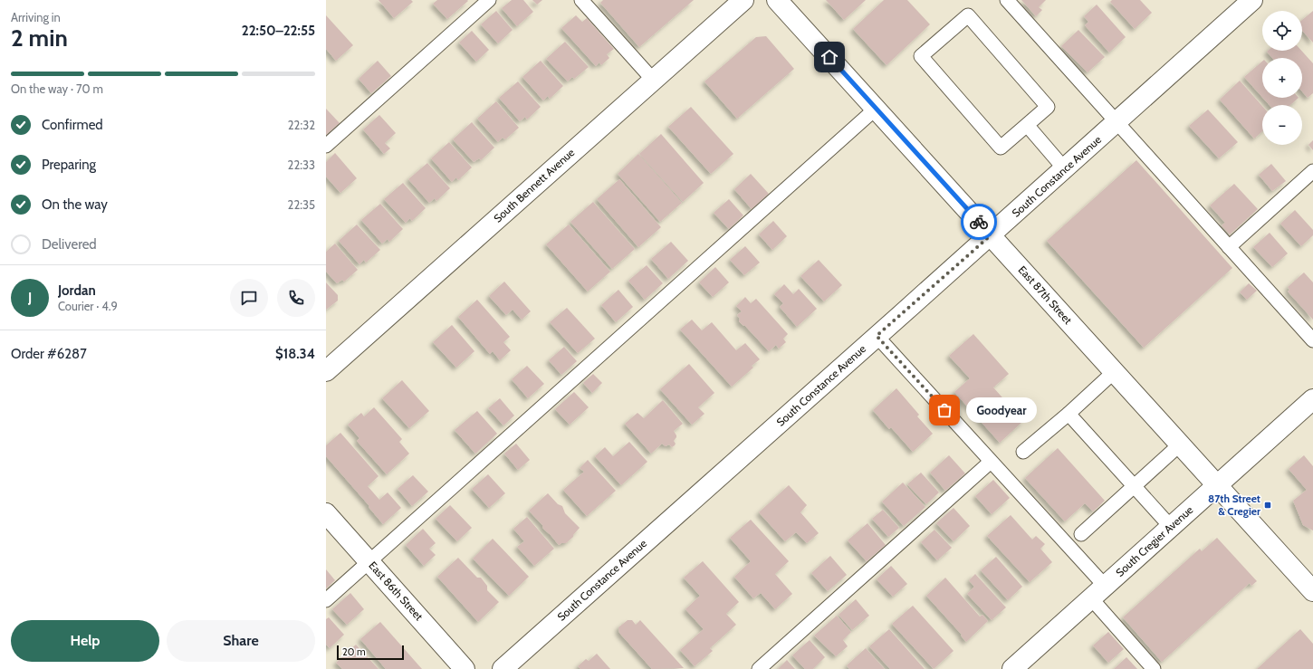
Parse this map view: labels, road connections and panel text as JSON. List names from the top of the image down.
{
  "streets": {
    "street": [
      "South Constance Avenue",
      "South Bennett Avenue",
      "East 87th Street",
      "South Cregier Avenue",
      "East 86th Street"
    ]
  },
  "crossings": [
    ["South Constance Avenue", "East 87th Street"],
    ["East 87th Street", "South Cregier Avenue"]
  ],
  "places": {
    "other": ["Goodyear"],
    "transit": ["87th Street & Cregier"]
  },
  "scale_bar": "20 m",
  "page": {
    "heading": ["2 min", "Arriving in", "22:50–22:55"],
    "panel": [
      "Jordan",
      "Courier · 4.9",
      "Order #6287",
      "$18.34"
    ],
    "map_buttons": ["+", "−"],
    "bar": "On the way · 70 m",
    "list": [
      ["Confirmed", "22:32"],
      ["Preparing", "22:33"],
      ["On the way", "22:35"],
      "Delivered"
    ],
    "round": "J",
    "bubble": "Goodyear",
    "buttons": ["Help", "Share"],
    "scale": "20 m"
  }
}
